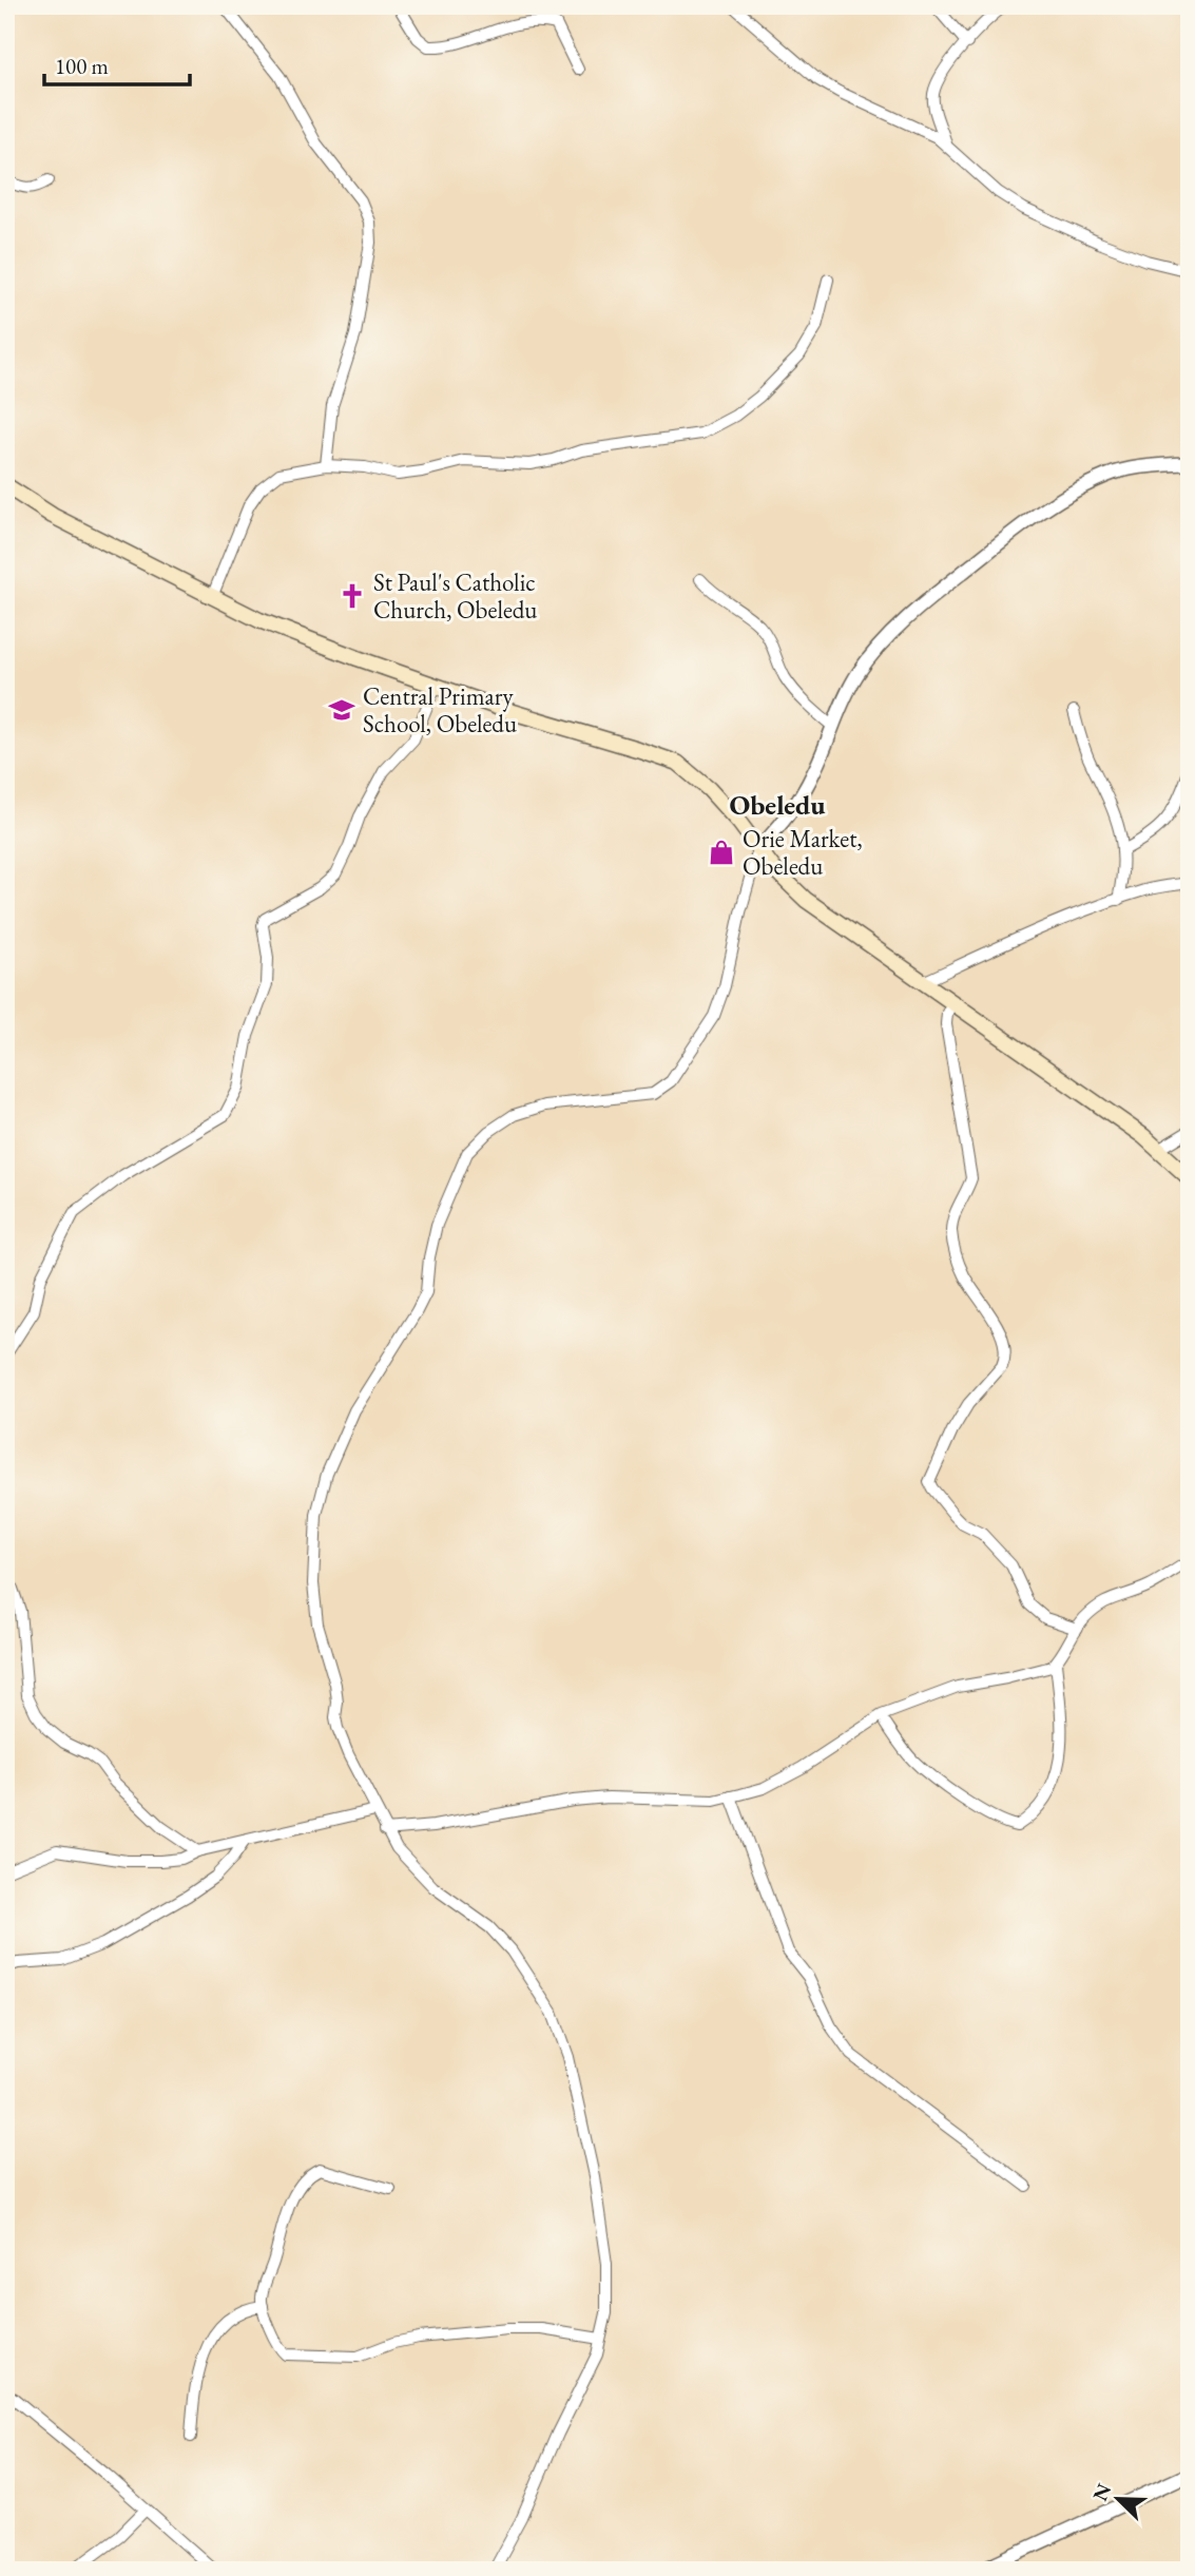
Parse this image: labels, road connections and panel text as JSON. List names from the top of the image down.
{
  "districts": ["Obeledu"],
  "places": {
    "church": ["St Paul's Catholic Church, Obeledu"],
    "school or university": ["Central Primary School, Obeledu"],
    "shop": ["Orie Market, Obeledu"]
  },
  "scale_bar": "100 m",
  "north": "top left"
}
